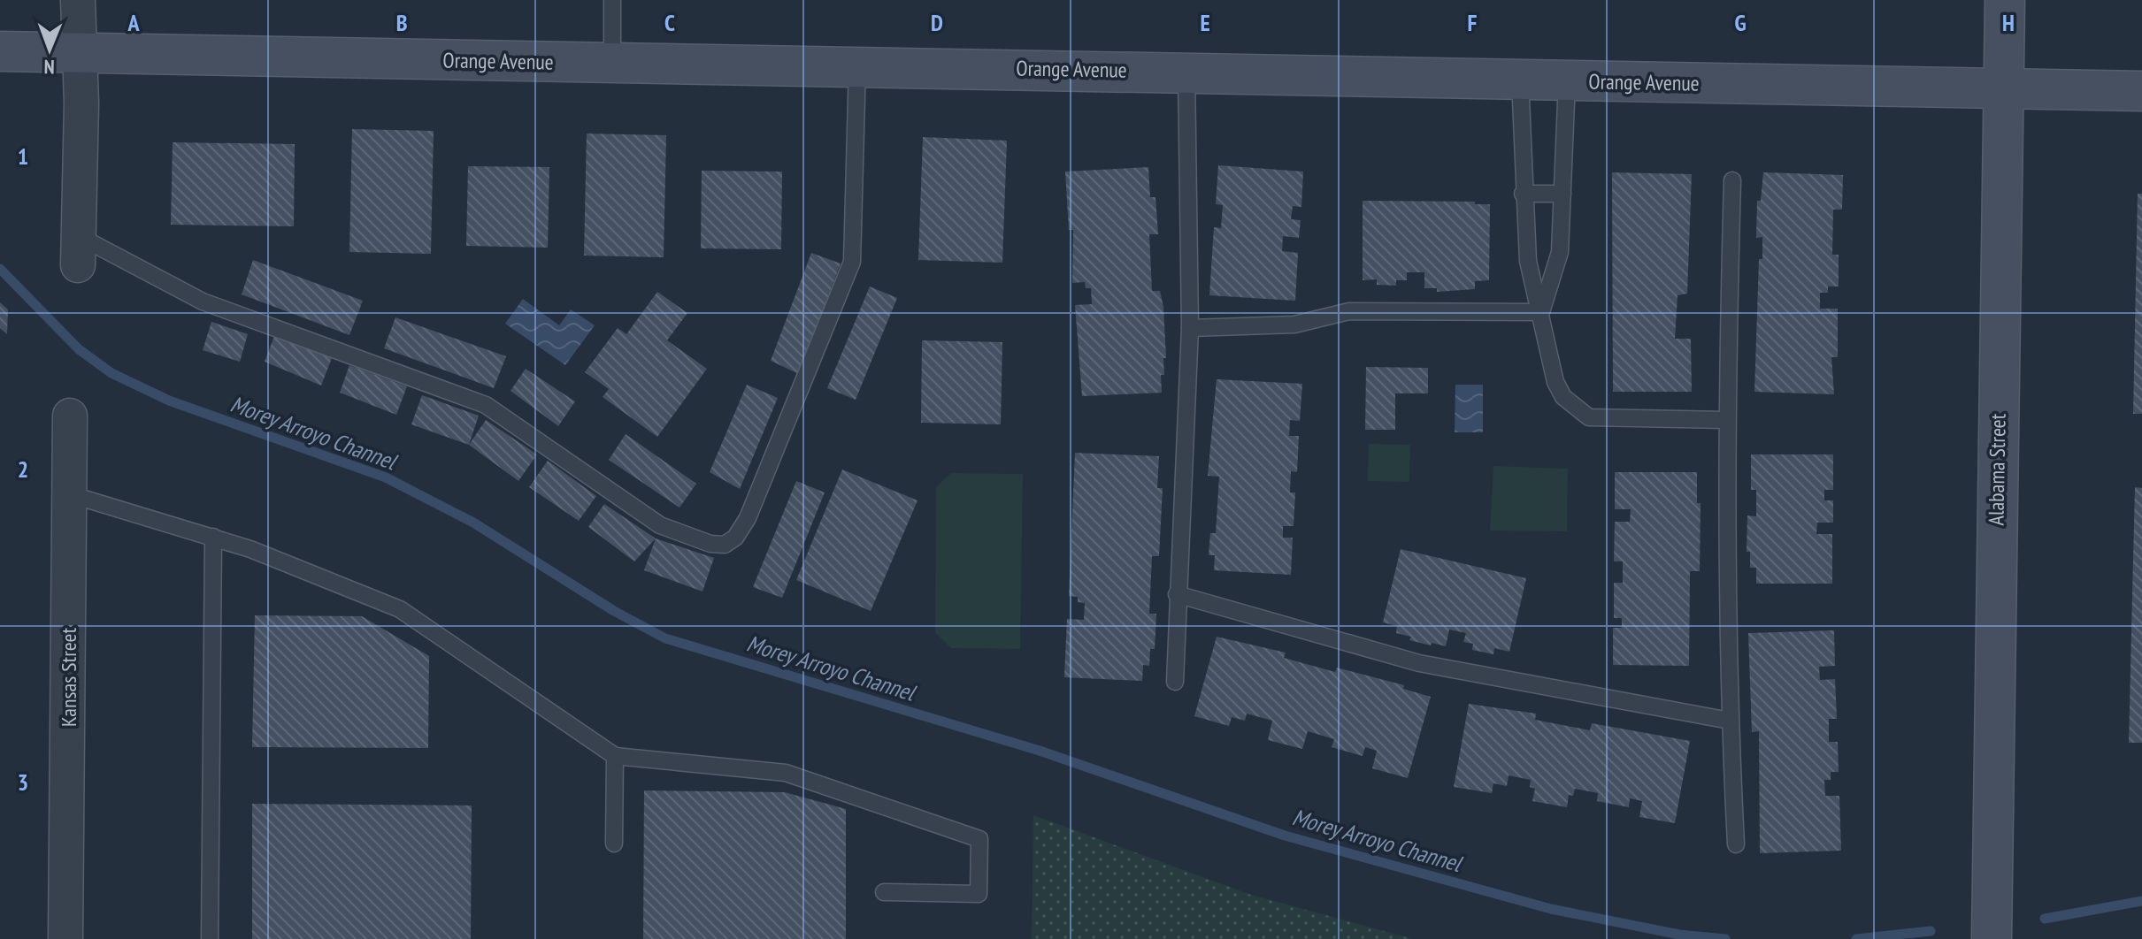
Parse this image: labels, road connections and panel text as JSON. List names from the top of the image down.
{
  "streets": {
    "street": ["Orange Avenue", "Alabama Street", "Kansas Street"]
  },
  "crossings": [
    ["Orange Avenue", "Alabama Street"]
  ],
  "water": ["Morey Arroyo Channel"],
  "north": "bottom",
  "grid": {
    "columns": [
      "A",
      "B",
      "C",
      "D",
      "E",
      "F",
      "G",
      "H"
    ],
    "rows": ["1", "2", "3"]
  }
}
